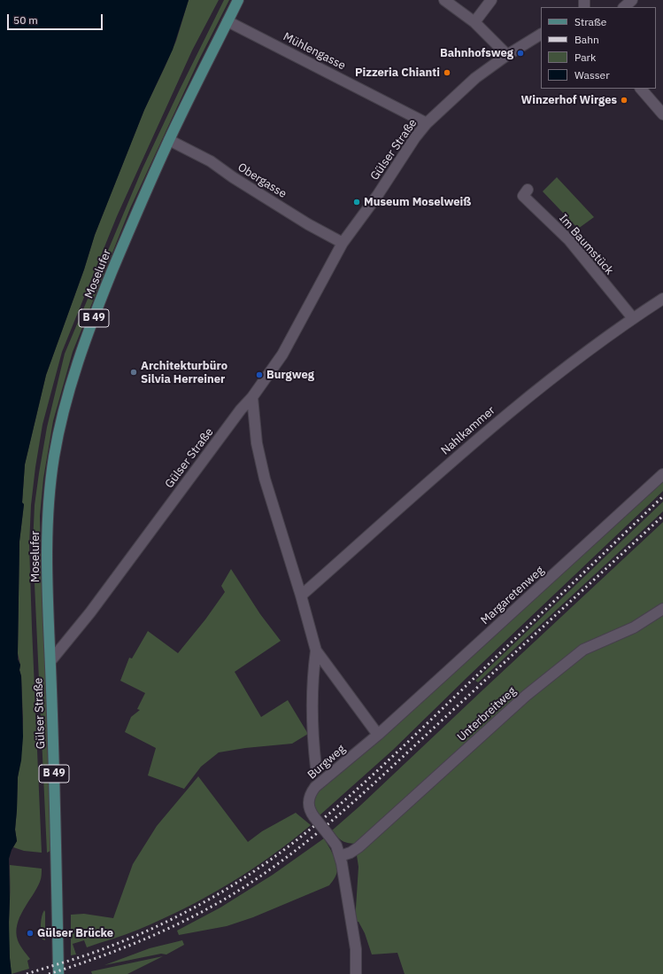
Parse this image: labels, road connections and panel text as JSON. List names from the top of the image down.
{
  "streets": {
    "main road": ["Gülser Straße", "Moselufer", "B 49"],
    "street": [
      "Mühlengasse",
      "Obergasse",
      "Im Baumstück",
      "Nahlkammer",
      "Margaretenweg",
      "Unterbreitweg",
      "Burgweg"
    ]
  },
  "crossings": [
    ["Mühlengasse", "Gülser Straße"],
    ["Mühlengasse", "Moselufer"],
    ["Gülser Straße", "Obergasse"],
    ["Gülser Straße", "Moselufer"],
    ["Gülser Straße", "Burgweg"],
    ["Obergasse", "Moselufer"],
    ["Im Baumstück", "Nahlkammer"],
    ["Nahlkammer", "Burgweg"],
    ["Margaretenweg", "Burgweg"],
    ["Unterbreitweg", "Burgweg"]
  ],
  "places": [
    "Bahnhofsweg",
    "Pizzeria Chianti",
    "Winzerhof Wirges",
    "Museum Moselweiß",
    "Architekturbüro Silvia Herreiner",
    "Burgweg",
    "Gülser Brücke"
  ],
  "legend": [
    "Straße",
    "Bahn",
    "Park",
    "Wasser"
  ],
  "scale_bar": "50 m"
}
